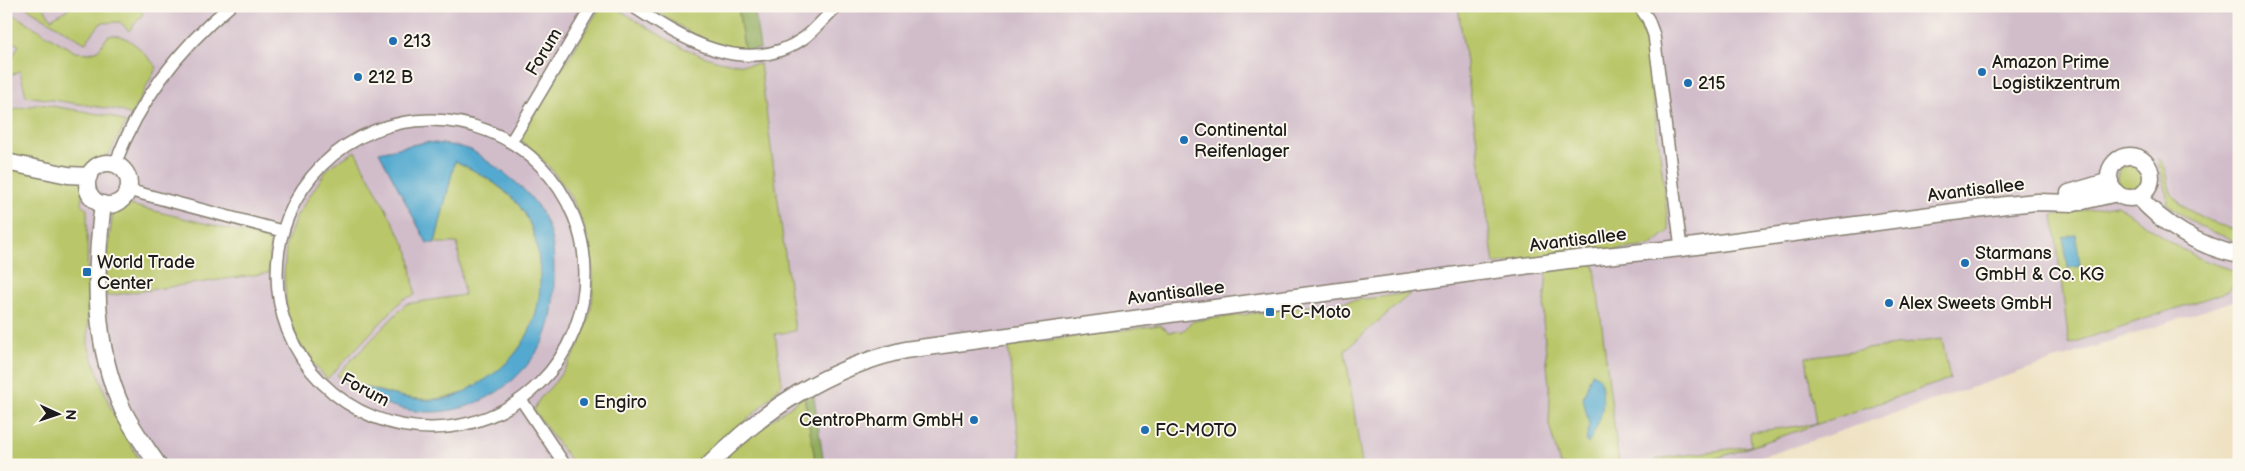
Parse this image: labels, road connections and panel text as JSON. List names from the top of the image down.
{
  "streets": {
    "street": ["Forum", "Avantisallee"]
  },
  "places": {
    "other": [
      "213",
      "Amazon Prime Logistikzentrum",
      "212 B",
      "215",
      "Continental Reifenlager",
      "Starmans GmbH & Co. KG",
      "Alex Sweets GmbH",
      "Engiro",
      "CentroPharm GmbH",
      "FC-MOTO"
    ],
    "transit": ["World Trade Center", "FC-Moto"]
  },
  "north": "right"
}
